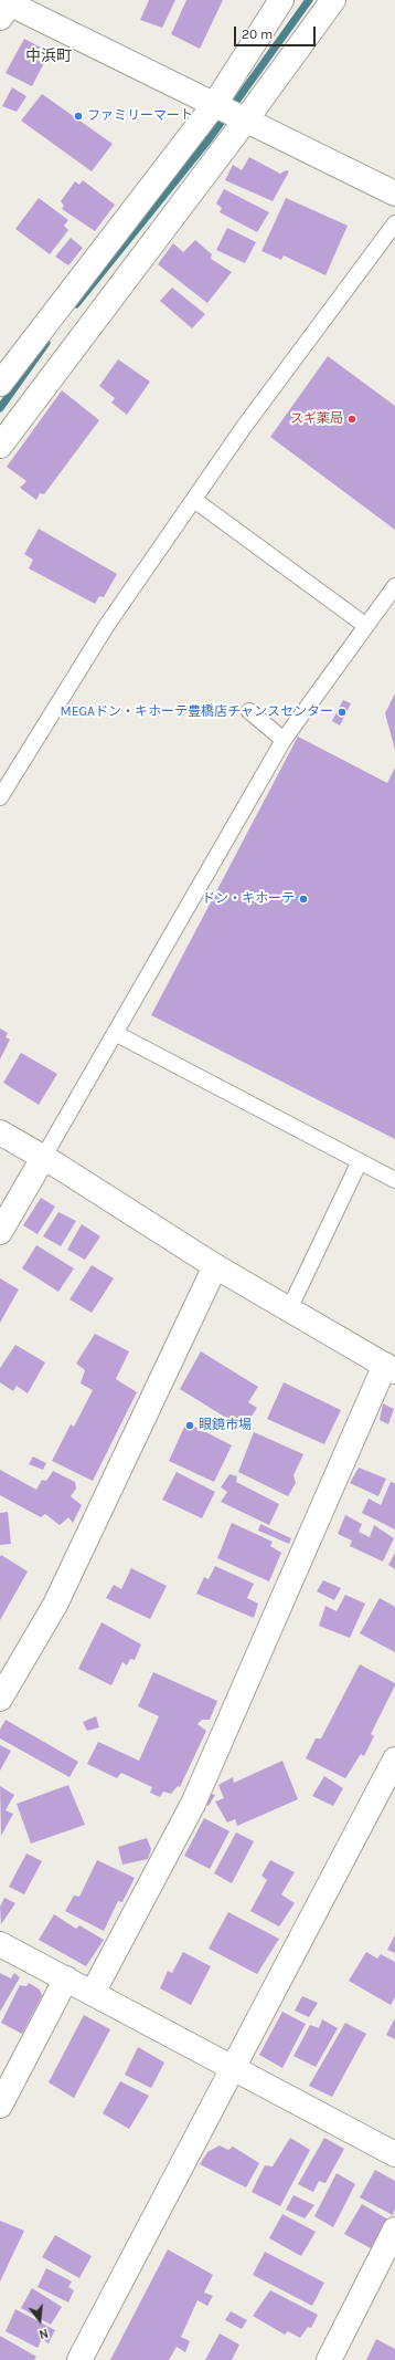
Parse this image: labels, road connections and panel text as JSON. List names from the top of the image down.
{
  "districts": ["中浜町"],
  "places": [
    "ファミリーマート",
    "スギ薬局",
    "MEGAドン・キホーテ豊橋店チャンスセンター",
    "ドン・キホーテ",
    "眼鏡市場"
  ],
  "scale_bar": "20 m",
  "north": "bottom"
}
